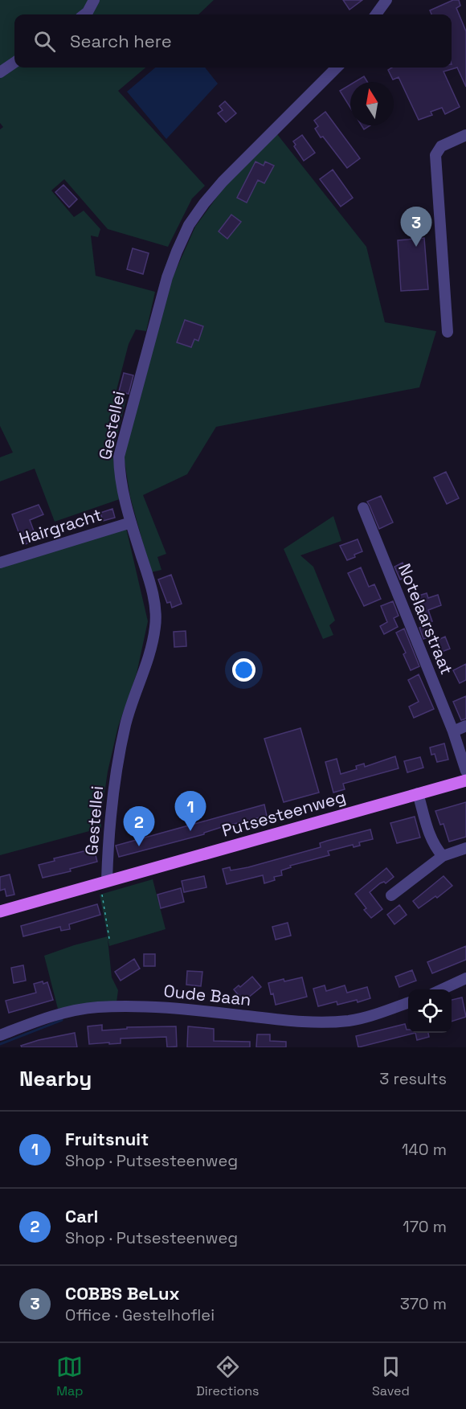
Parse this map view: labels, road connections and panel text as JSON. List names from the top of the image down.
{
  "streets": {
    "main road": ["Putsesteenweg"],
    "street": [
      "Gestellei",
      "Hairgracht",
      "Notelaarstraat",
      "Oude Baan"
    ]
  },
  "crossings": [
    ["Gestellei", "Hairgracht"],
    ["Gestellei", "Putsesteenweg"]
  ],
  "north": "top",
  "page": {
    "search": "Search here",
    "pins": ["3", "1", "2"],
    "heading": ["Nearby", "3 results"],
    "list": [
      {
        "mark": "1",
        "name": "Fruitsnuit",
        "note": "Shop · Putsesteenweg",
        "value": "140 m"
      },
      {
        "mark": "2",
        "name": "Carl",
        "note": "Shop · Putsesteenweg",
        "value": "170 m"
      },
      {
        "mark": "3",
        "name": "COBBS BeLux",
        "note": "Office · Gestelhoflei",
        "value": "370 m"
      }
    ],
    "nav": ["Map", "Directions", "Saved"]
  }
}
